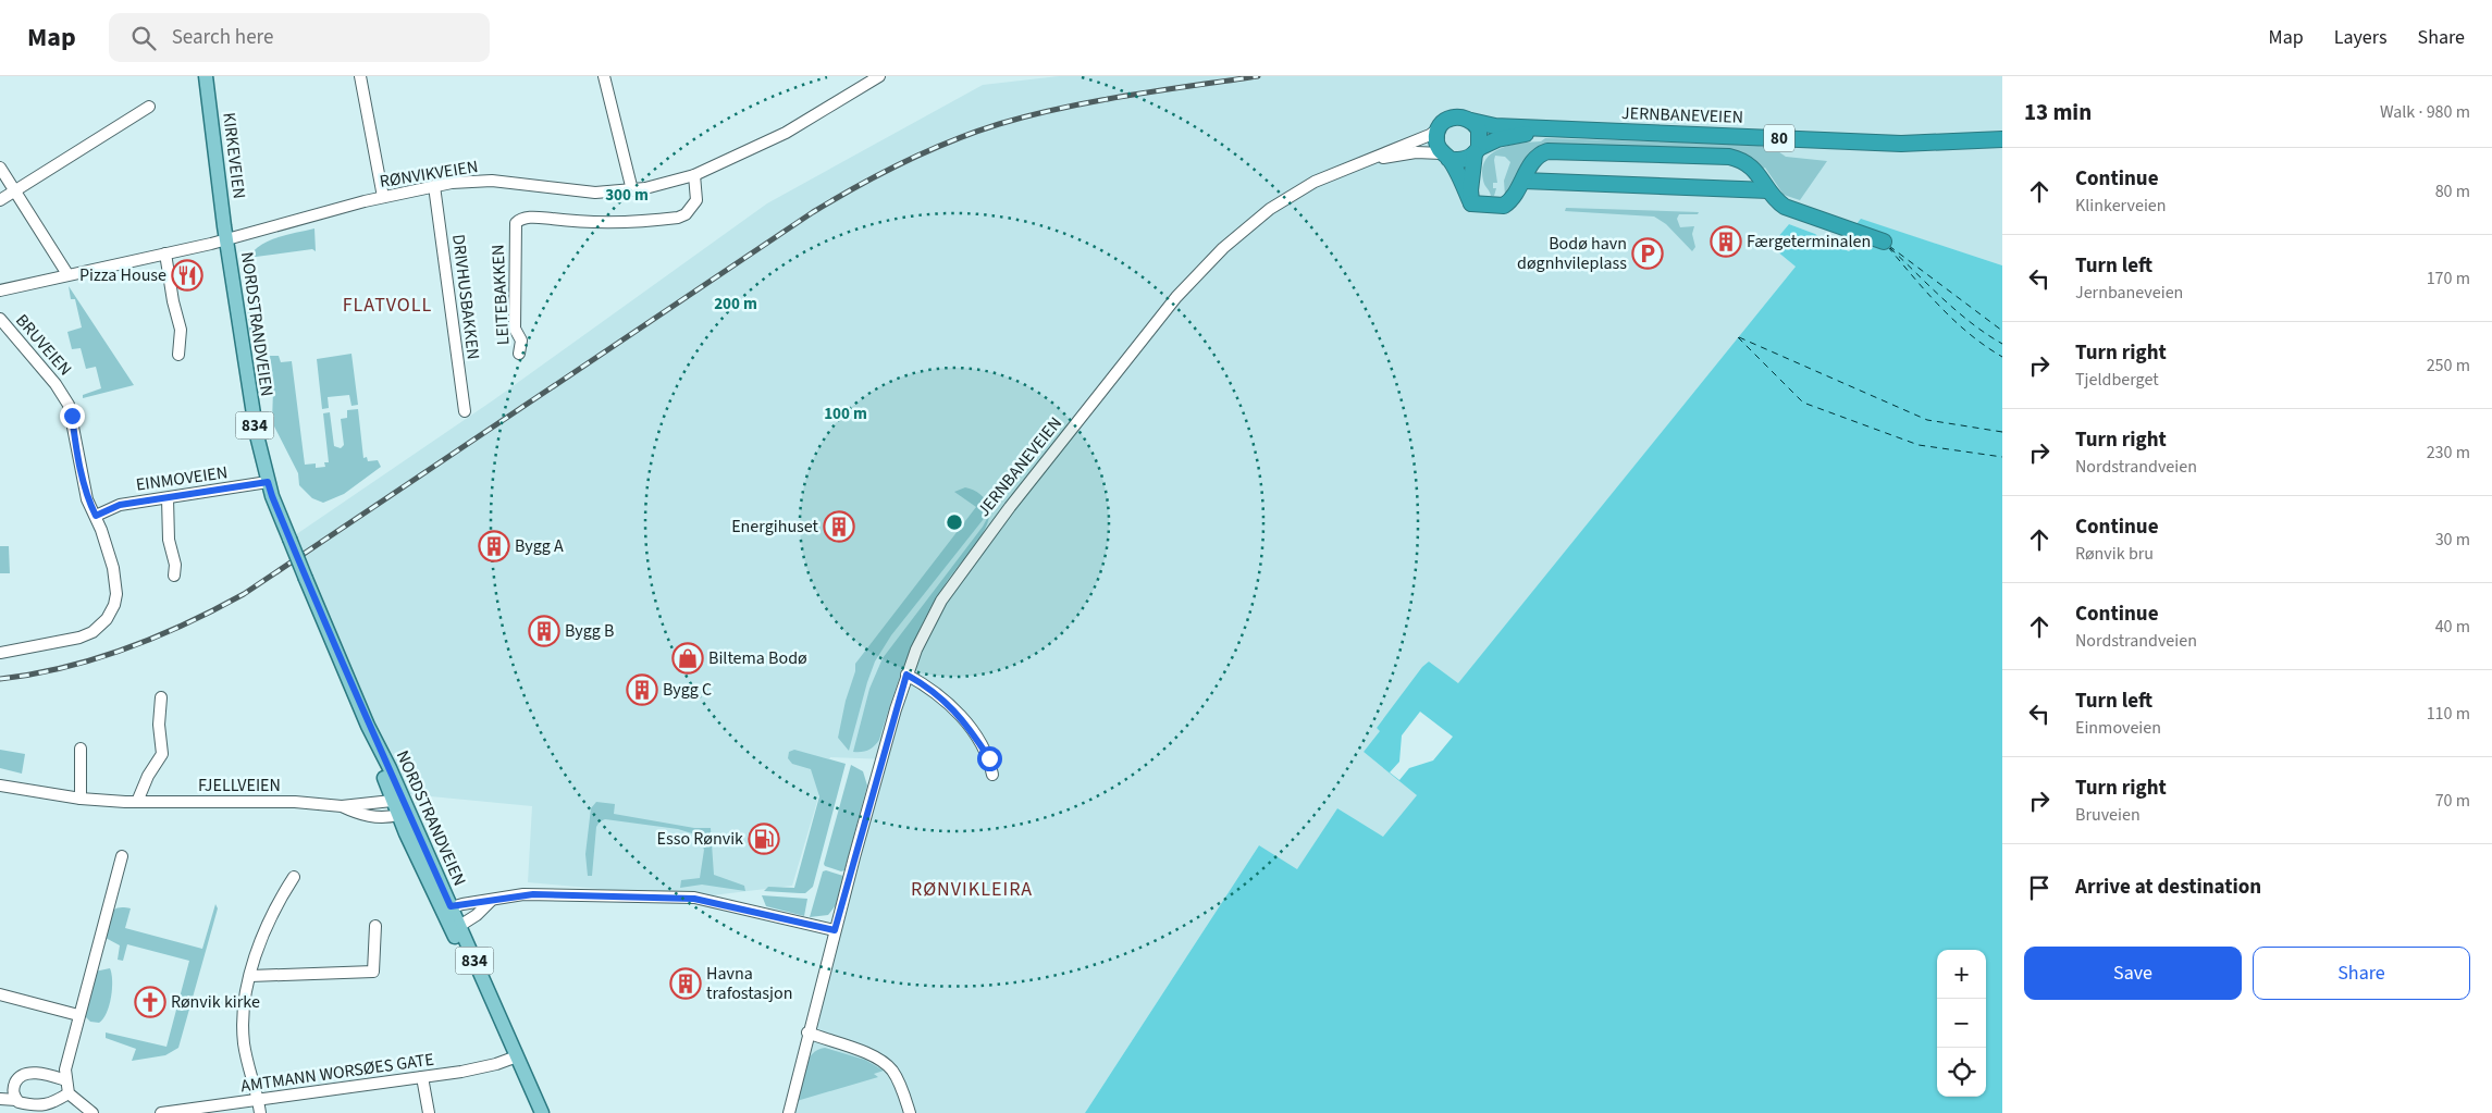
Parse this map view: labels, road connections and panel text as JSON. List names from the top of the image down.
{
  "streets": {
    "highway": ["JERNBANEVEIEN", "80"],
    "main road": ["KIRKEVEIEN", "NORDSTRANDVEIEN", "834"],
    "street": [
      "RØNVIKVEIEN",
      "LEITEBAKKEN",
      "DRIVHUSBAKKEN",
      "BRUVEIEN",
      "EINMOVEIEN",
      "FJELLVEIEN",
      "AMTMANN WORSØES GATE"
    ]
  },
  "crossings": [
    ["KIRKEVEIEN", "RØNVIKVEIEN"],
    ["KIRKEVEIEN", "NORDSTRANDVEIEN"],
    ["RØNVIKVEIEN", "LEITEBAKKEN"],
    ["RØNVIKVEIEN", "DRIVHUSBAKKEN"],
    ["RØNVIKVEIEN", "NORDSTRANDVEIEN"],
    ["NORDSTRANDVEIEN", "EINMOVEIEN"],
    ["NORDSTRANDVEIEN", "FJELLVEIEN"],
    ["NORDSTRANDVEIEN", "AMTMANN WORSØES GATE"],
    ["BRUVEIEN", "EINMOVEIEN"]
  ],
  "districts": ["FLATVOLL", "RØNVIKLEIRA"],
  "places": {
    "building": [
      "Færgeterminalen",
      "Energihuset",
      "Bygg A",
      "Bygg B",
      "Bygg C",
      "Havna trafostasjon"
    ],
    "parking": ["Bodø havn døgnhvileplass"],
    "restaurant": ["Pizza House"],
    "shop": ["Biltema Bodø"],
    "fuel station": ["Esso Rønvik"],
    "church": ["Rønvik kirke"]
  },
  "page": {
    "header": "Map",
    "search": "Search here",
    "nav": ["Map", "Layers", "Share"],
    "heading": ["13 min", "Walk · 980 m"],
    "list": [
      ["Continue", "Klinkerveien", "80 m"],
      ["Turn left", "Jernbaneveien", "170 m"],
      ["Turn right", "Tjeldberget", "250 m"],
      ["Turn right", "Nordstrandveien", "230 m"],
      ["Continue", "Rønvik bru", "30 m"],
      ["Continue", "Nordstrandveien", "40 m"],
      ["Turn left", "Einmoveien", "110 m"],
      ["Turn right", "Bruveien", "70 m"],
      "Arrive at destination"
    ],
    "buttons": ["Save", "Share"],
    "map_buttons": ["+", "−"]
  },
  "rings": ["300 m", "200 m", "100 m"]
}
